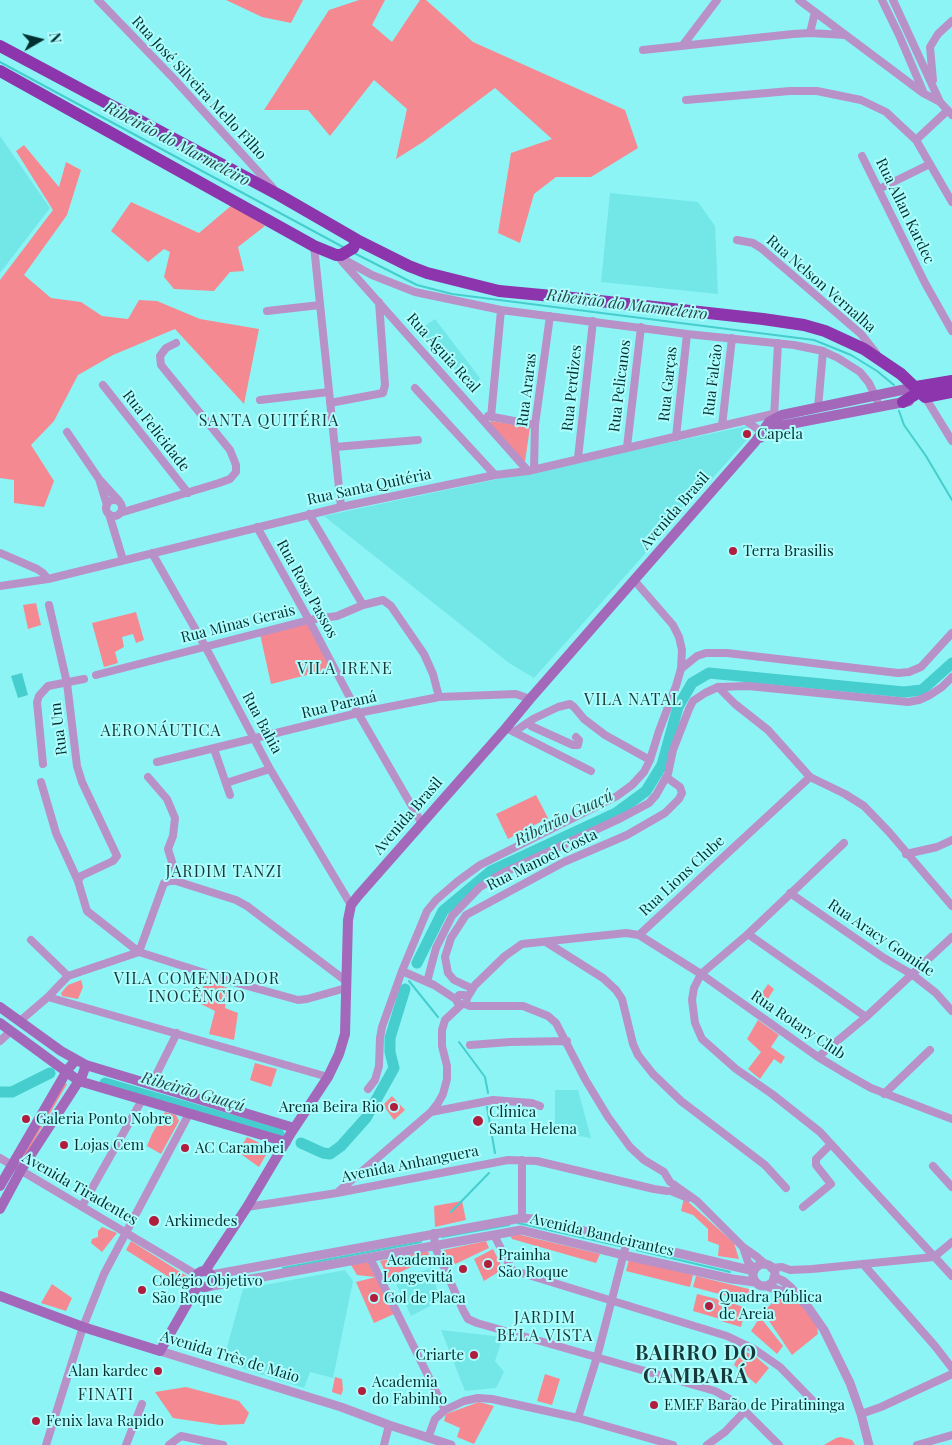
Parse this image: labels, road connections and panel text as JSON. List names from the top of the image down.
{
  "streets": {
    "main road": ["Avenida Brasil", "Avenida Três de Maio"],
    "street": [
      "Rua José Silveira Mello Filho",
      "Rua Allan Kardec",
      "Rua Nelson Vernalha",
      "Rua Águia Real",
      "Rua Falcão",
      "Rua Garças",
      "Rua Pelicanos",
      "Rua Perdizes",
      "Rua Araras",
      "Rua Felicidade",
      "Rua Santa Quitéria",
      "Rua Rosa Passos",
      "Rua Minas Gerais",
      "Rua Paraná",
      "Rua Bahia",
      "Rua Um",
      "Rua Manoel Costa",
      "Rua Lions Clube",
      "Rua Aracy Gomide",
      "Rua Rotary Club",
      "Avenida Anhanguera",
      "Avenida Tiradentes",
      "Avenida Bandeirantes"
    ]
  },
  "crossings": [
    ["Rua Águia Real", "Rua Araras"],
    ["Rua Águia Real", "Rua Santa Quitéria"],
    ["Rua Falcão", "Rua Santa Quitéria"],
    ["Rua Garças", "Rua Santa Quitéria"],
    ["Rua Pelicanos", "Rua Santa Quitéria"],
    ["Rua Perdizes", "Rua Santa Quitéria"],
    ["Rua Araras", "Rua Santa Quitéria"],
    ["Rua Santa Quitéria", "Avenida Brasil"],
    ["Rua Santa Quitéria", "Rua Rosa Passos"],
    ["Rua Santa Quitéria", "Rua Bahia"],
    ["Avenida Brasil", "Rua Rosa Passos"],
    ["Avenida Brasil", "Rua Paraná"],
    ["Avenida Brasil", "Rua Bahia"],
    ["Rua Rosa Passos", "Rua Minas Gerais"],
    ["Rua Rosa Passos", "Rua Paraná"],
    ["Rua Minas Gerais", "Rua Paraná"],
    ["Rua Minas Gerais", "Rua Bahia"],
    ["Rua Paraná", "Rua Bahia"],
    ["Rua Manoel Costa", "Rua Lions Clube"],
    ["Rua Lions Clube", "Rua Rotary Club"],
    ["Avenida Tiradentes", "Avenida Bandeirantes"]
  ],
  "districts": [
    "SANTA QUITÉRIA",
    "VILA IRENE",
    "VILA NATAL",
    "AERONÁUTICA",
    "JARDIM TANZI",
    "VILA COMENDADOR INOCÊNCIO",
    "JARDIM BELA VISTA",
    "BAIRRO DO CAMBARÁ",
    "FINATI"
  ],
  "water": ["Ribeirão do Marmeleiro", "Ribeirão Guaçú"],
  "places": [
    "Capela",
    "Terra Brasilis",
    "Arena Beira Rio",
    "Galeria Ponto Nobre",
    "Clínica Santa Helena",
    "Lojas Cem",
    "AC Carambei",
    "Arkimedes",
    "Prainha São Roque",
    "Academia Longevittá",
    "Colégio Objetivo São Roque",
    "Gol de Placa",
    "Quadra Pública de Areia",
    "Criarte",
    "Alan kardec",
    "Academia do Fabinho",
    "EMEF Barão de Piratininga",
    "Fenix lava Rapido"
  ],
  "north": "right"
}
